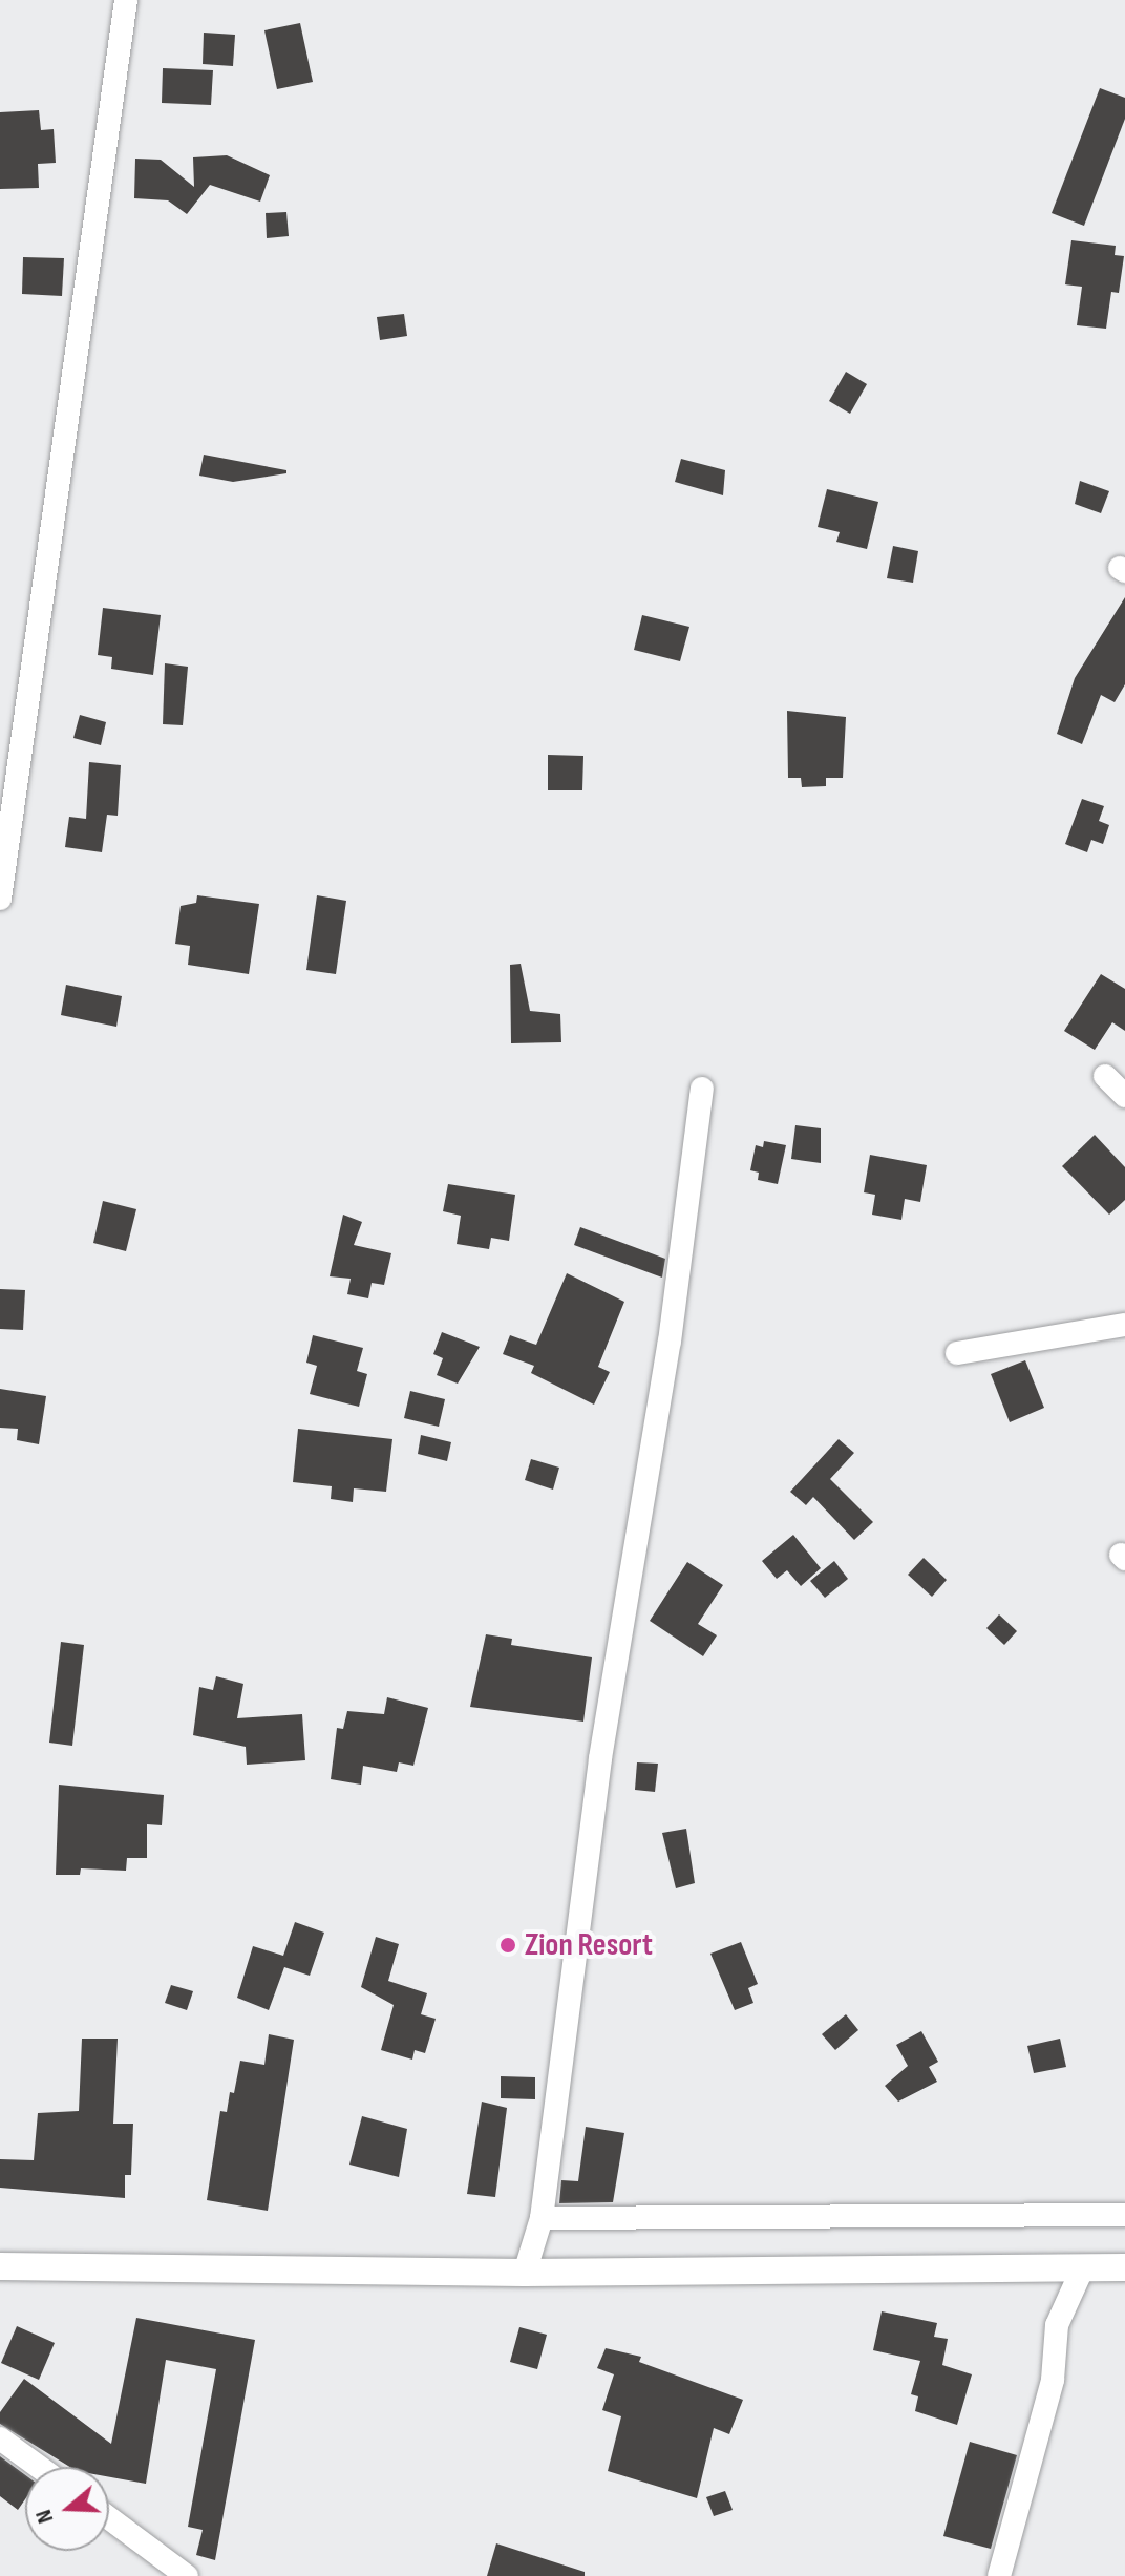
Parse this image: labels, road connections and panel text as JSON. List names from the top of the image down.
{
  "places": ["Zion Resort"],
  "north": "left"
}
